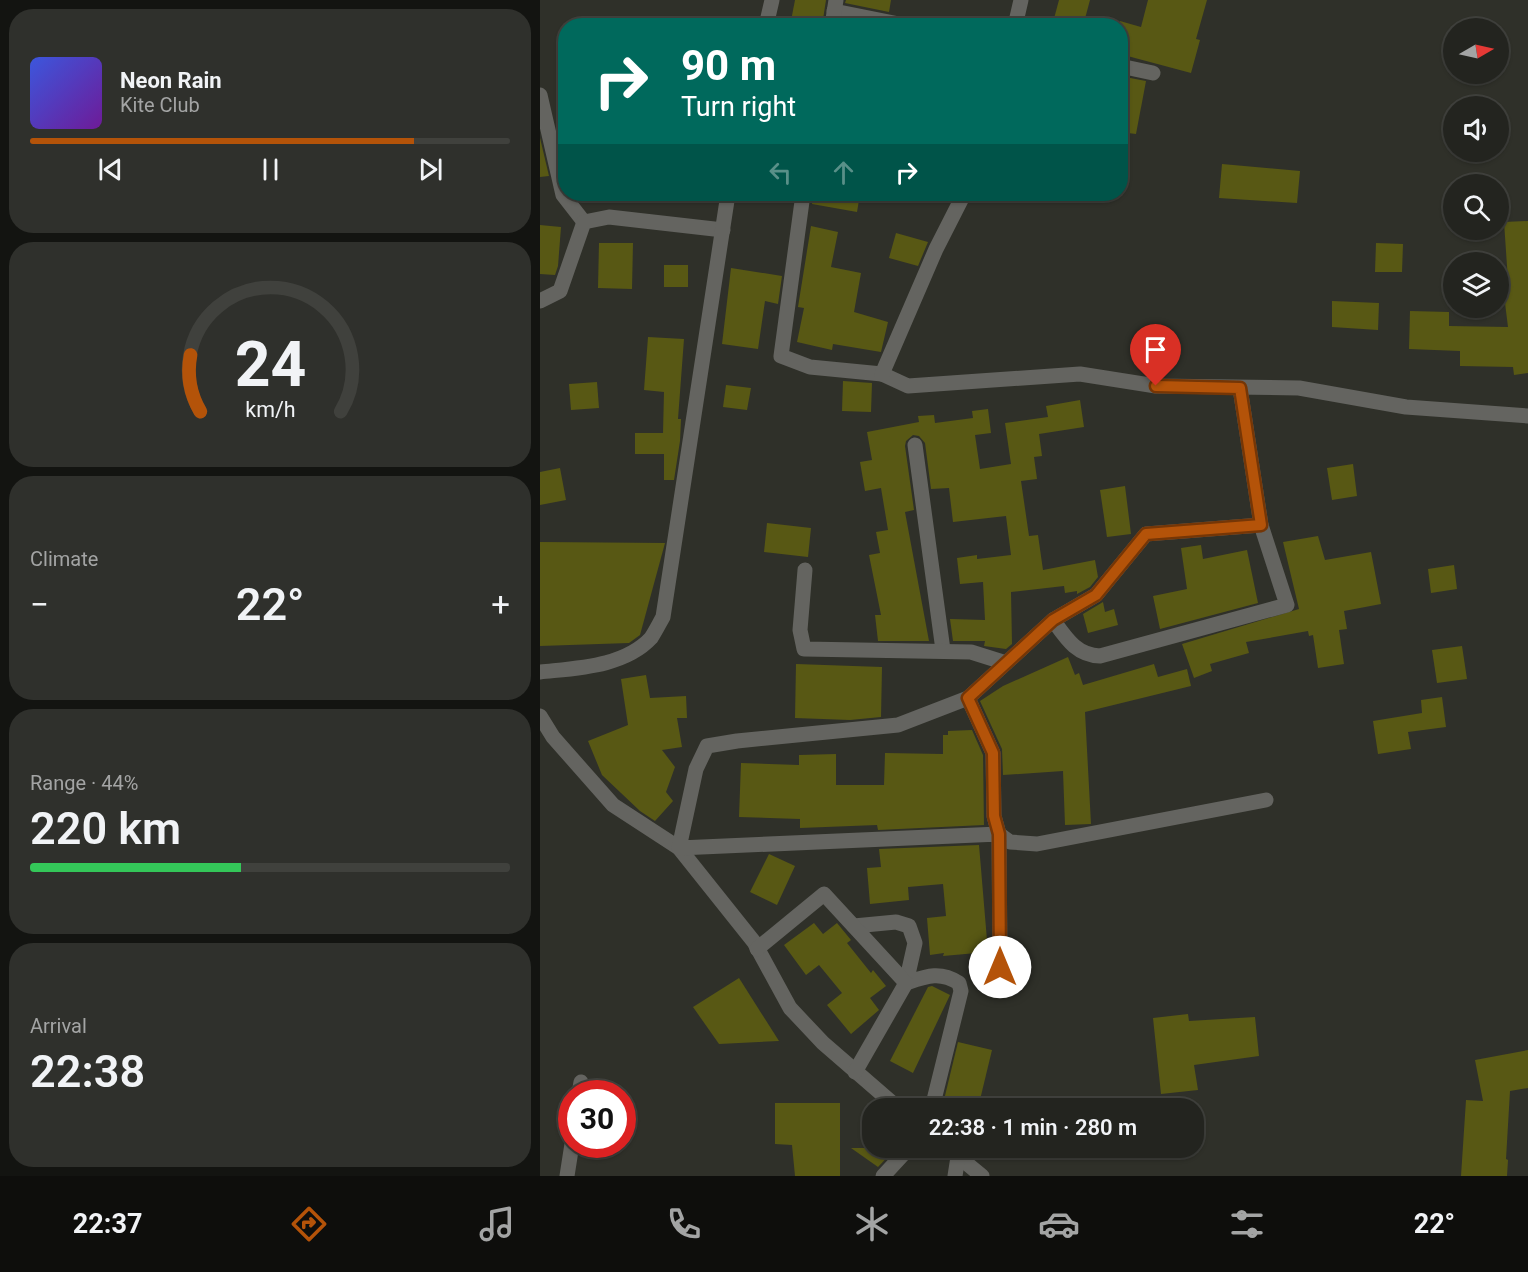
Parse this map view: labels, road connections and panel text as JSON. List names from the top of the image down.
{
  "north": "right",
  "page": {
    "turn": ["90 m", "Turn right"],
    "song": ["Neon Rain", "Kite Club"],
    "tile": [
      "Climate",
      ["Range · 44%", "220 km"],
      ["Arrival", "22:38"]
    ],
    "heat": ["−", "22°", "+"],
    "limit": "30",
    "trip": "22:38 · 1 min · 280 m",
    "tabs": ["22:37", "22°"],
    "gauge": ["24", "km/h"]
  }
}
